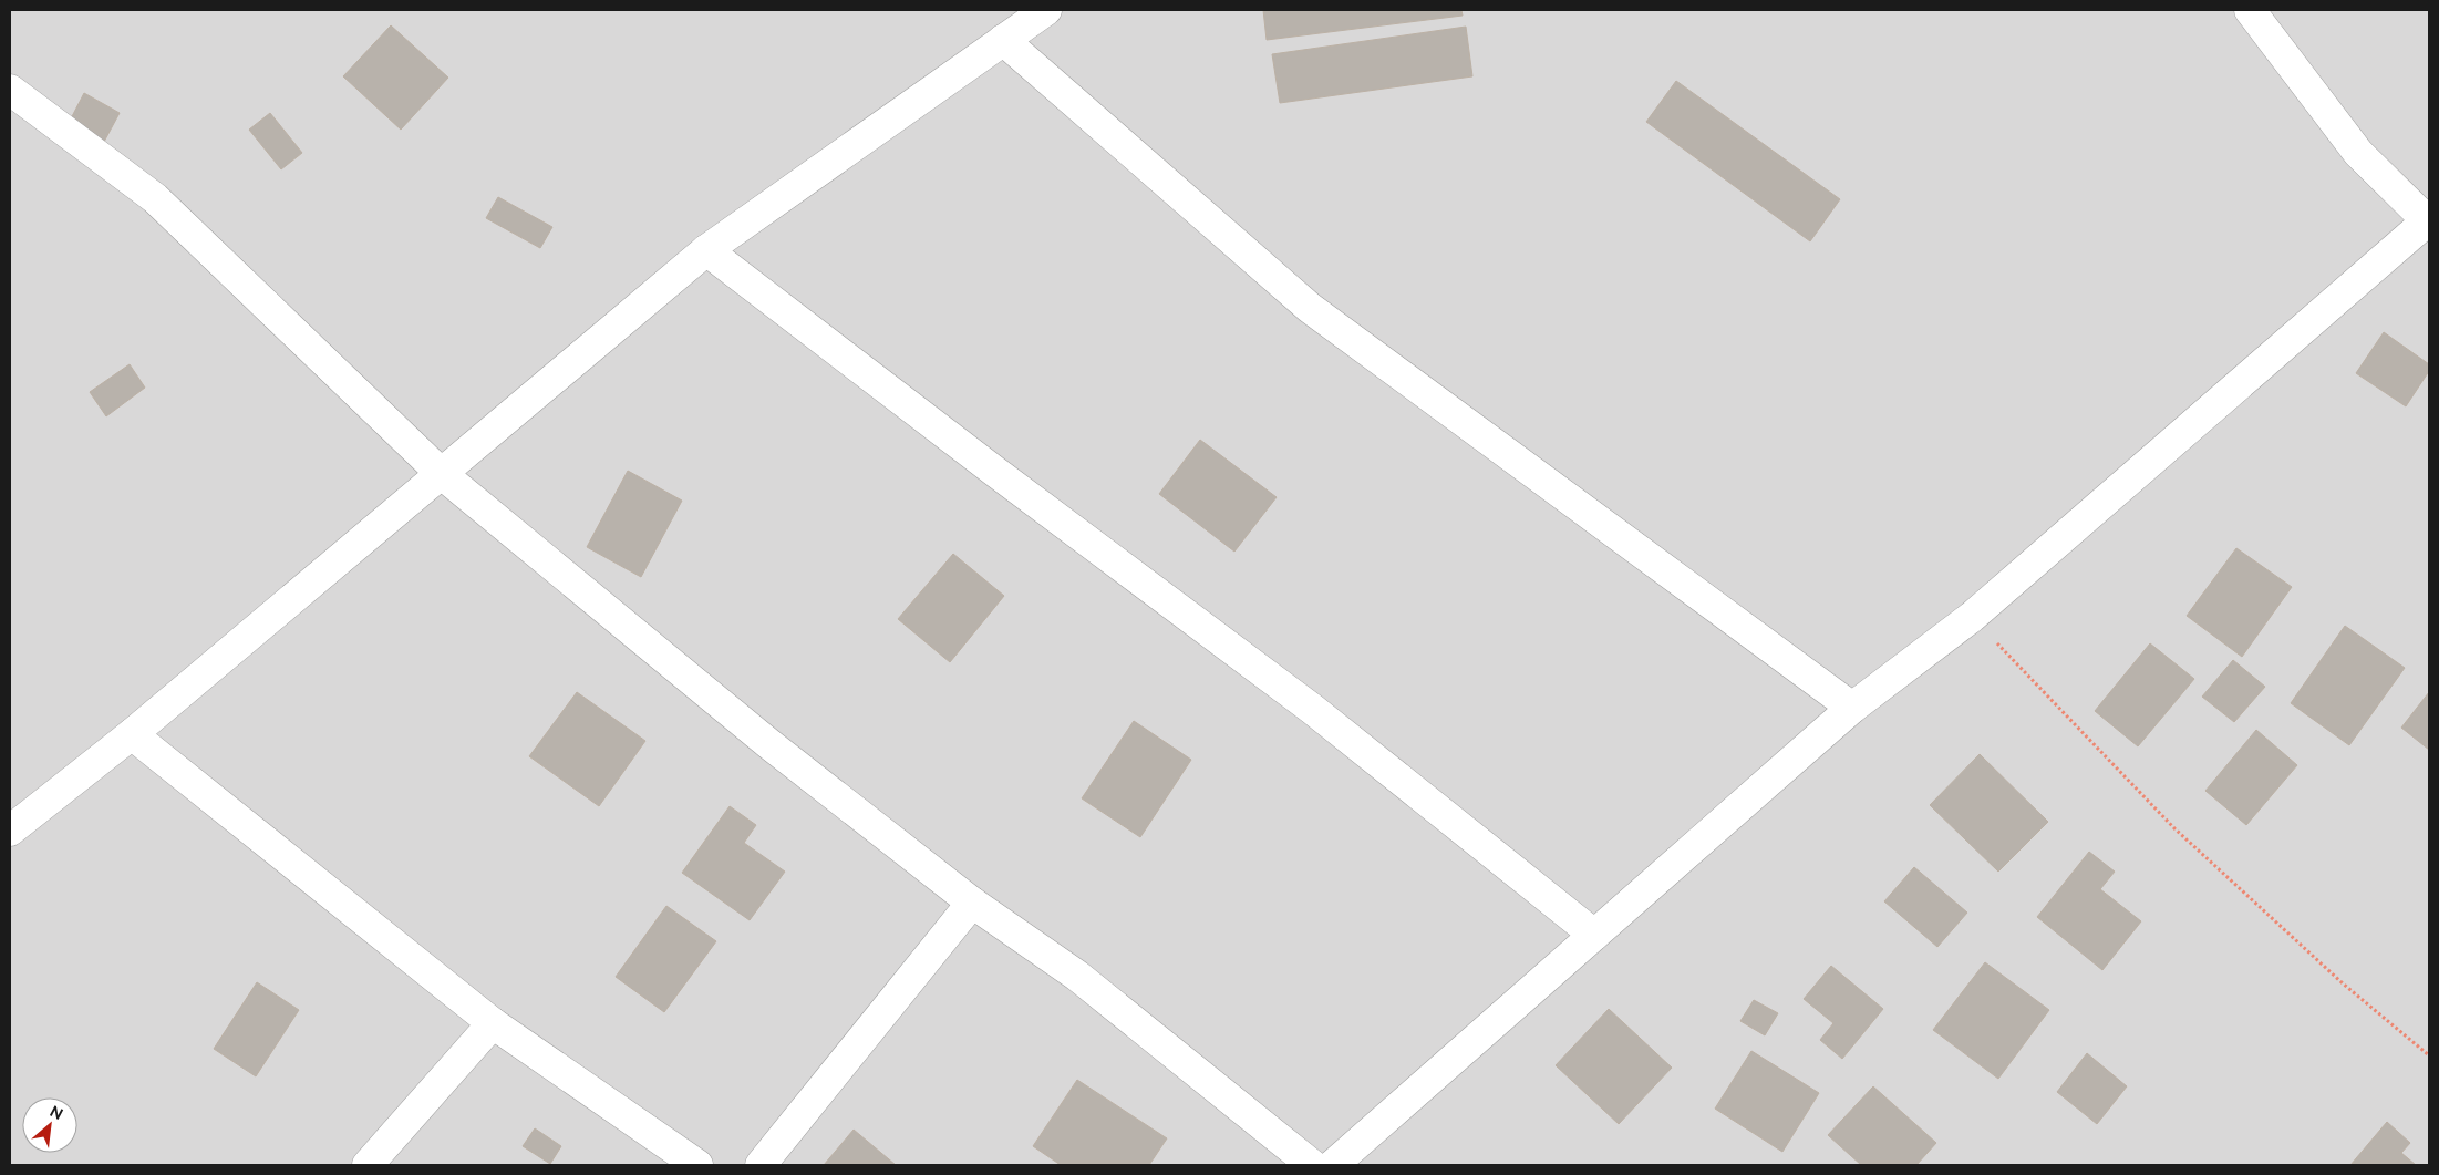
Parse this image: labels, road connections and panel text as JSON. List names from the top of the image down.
{
  "north": "top right"
}
